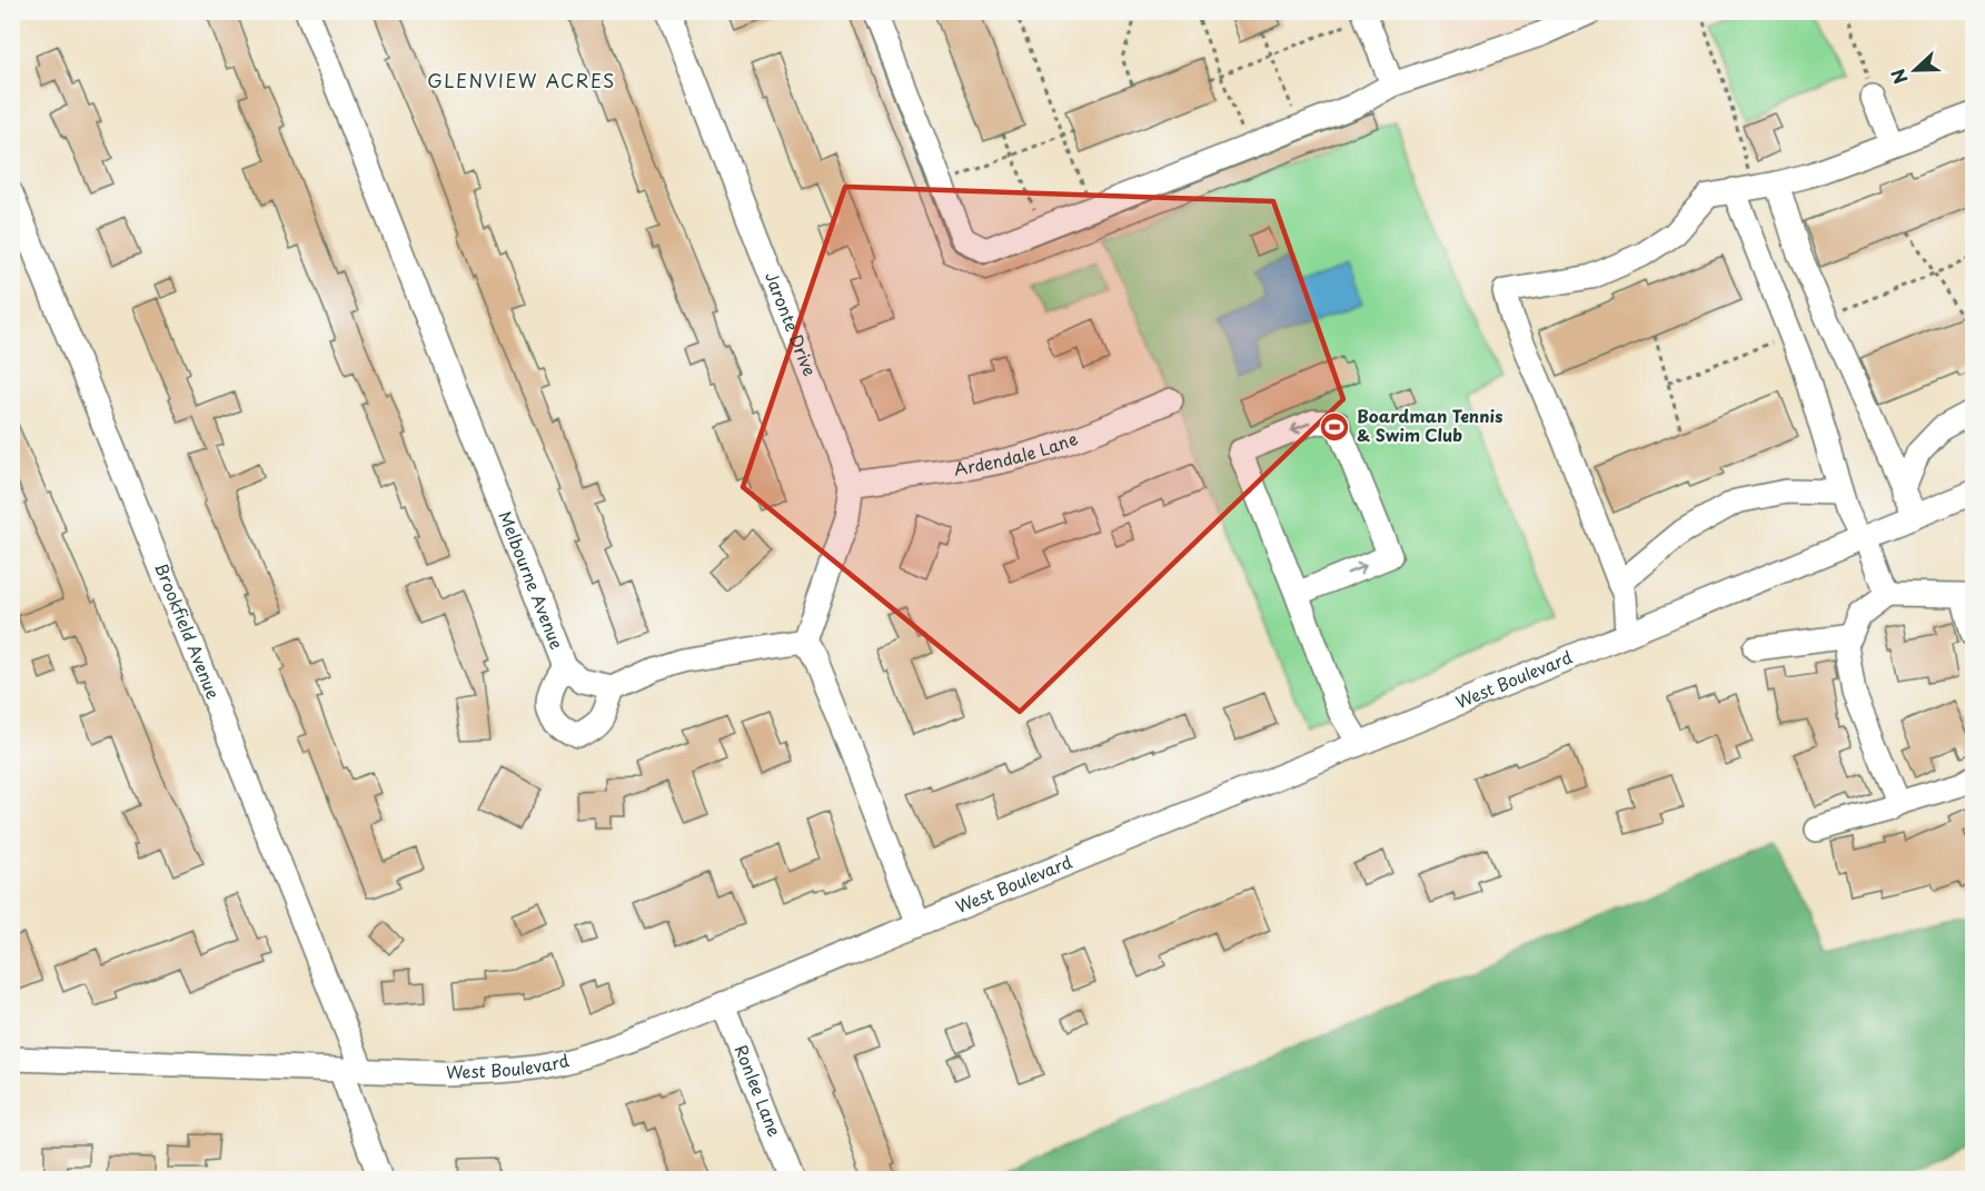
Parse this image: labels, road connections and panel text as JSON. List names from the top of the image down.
{
  "streets": {
    "street": [
      "Jaronte Drive",
      "Ardendale Lane",
      "Melbourne Avenue",
      "Brookfield Avenue",
      "West Boulevard",
      "Ronlee Lane"
    ]
  },
  "crossings": [
    ["Jaronte Drive", "Ardendale Lane"],
    ["Brookfield Avenue", "West Boulevard"],
    ["West Boulevard", "Ronlee Lane"]
  ],
  "districts": ["GLENVIEW ACRES"],
  "places": {
    "sports": ["Boardman Tennis & Swim Club"]
  },
  "north": "left"
}
